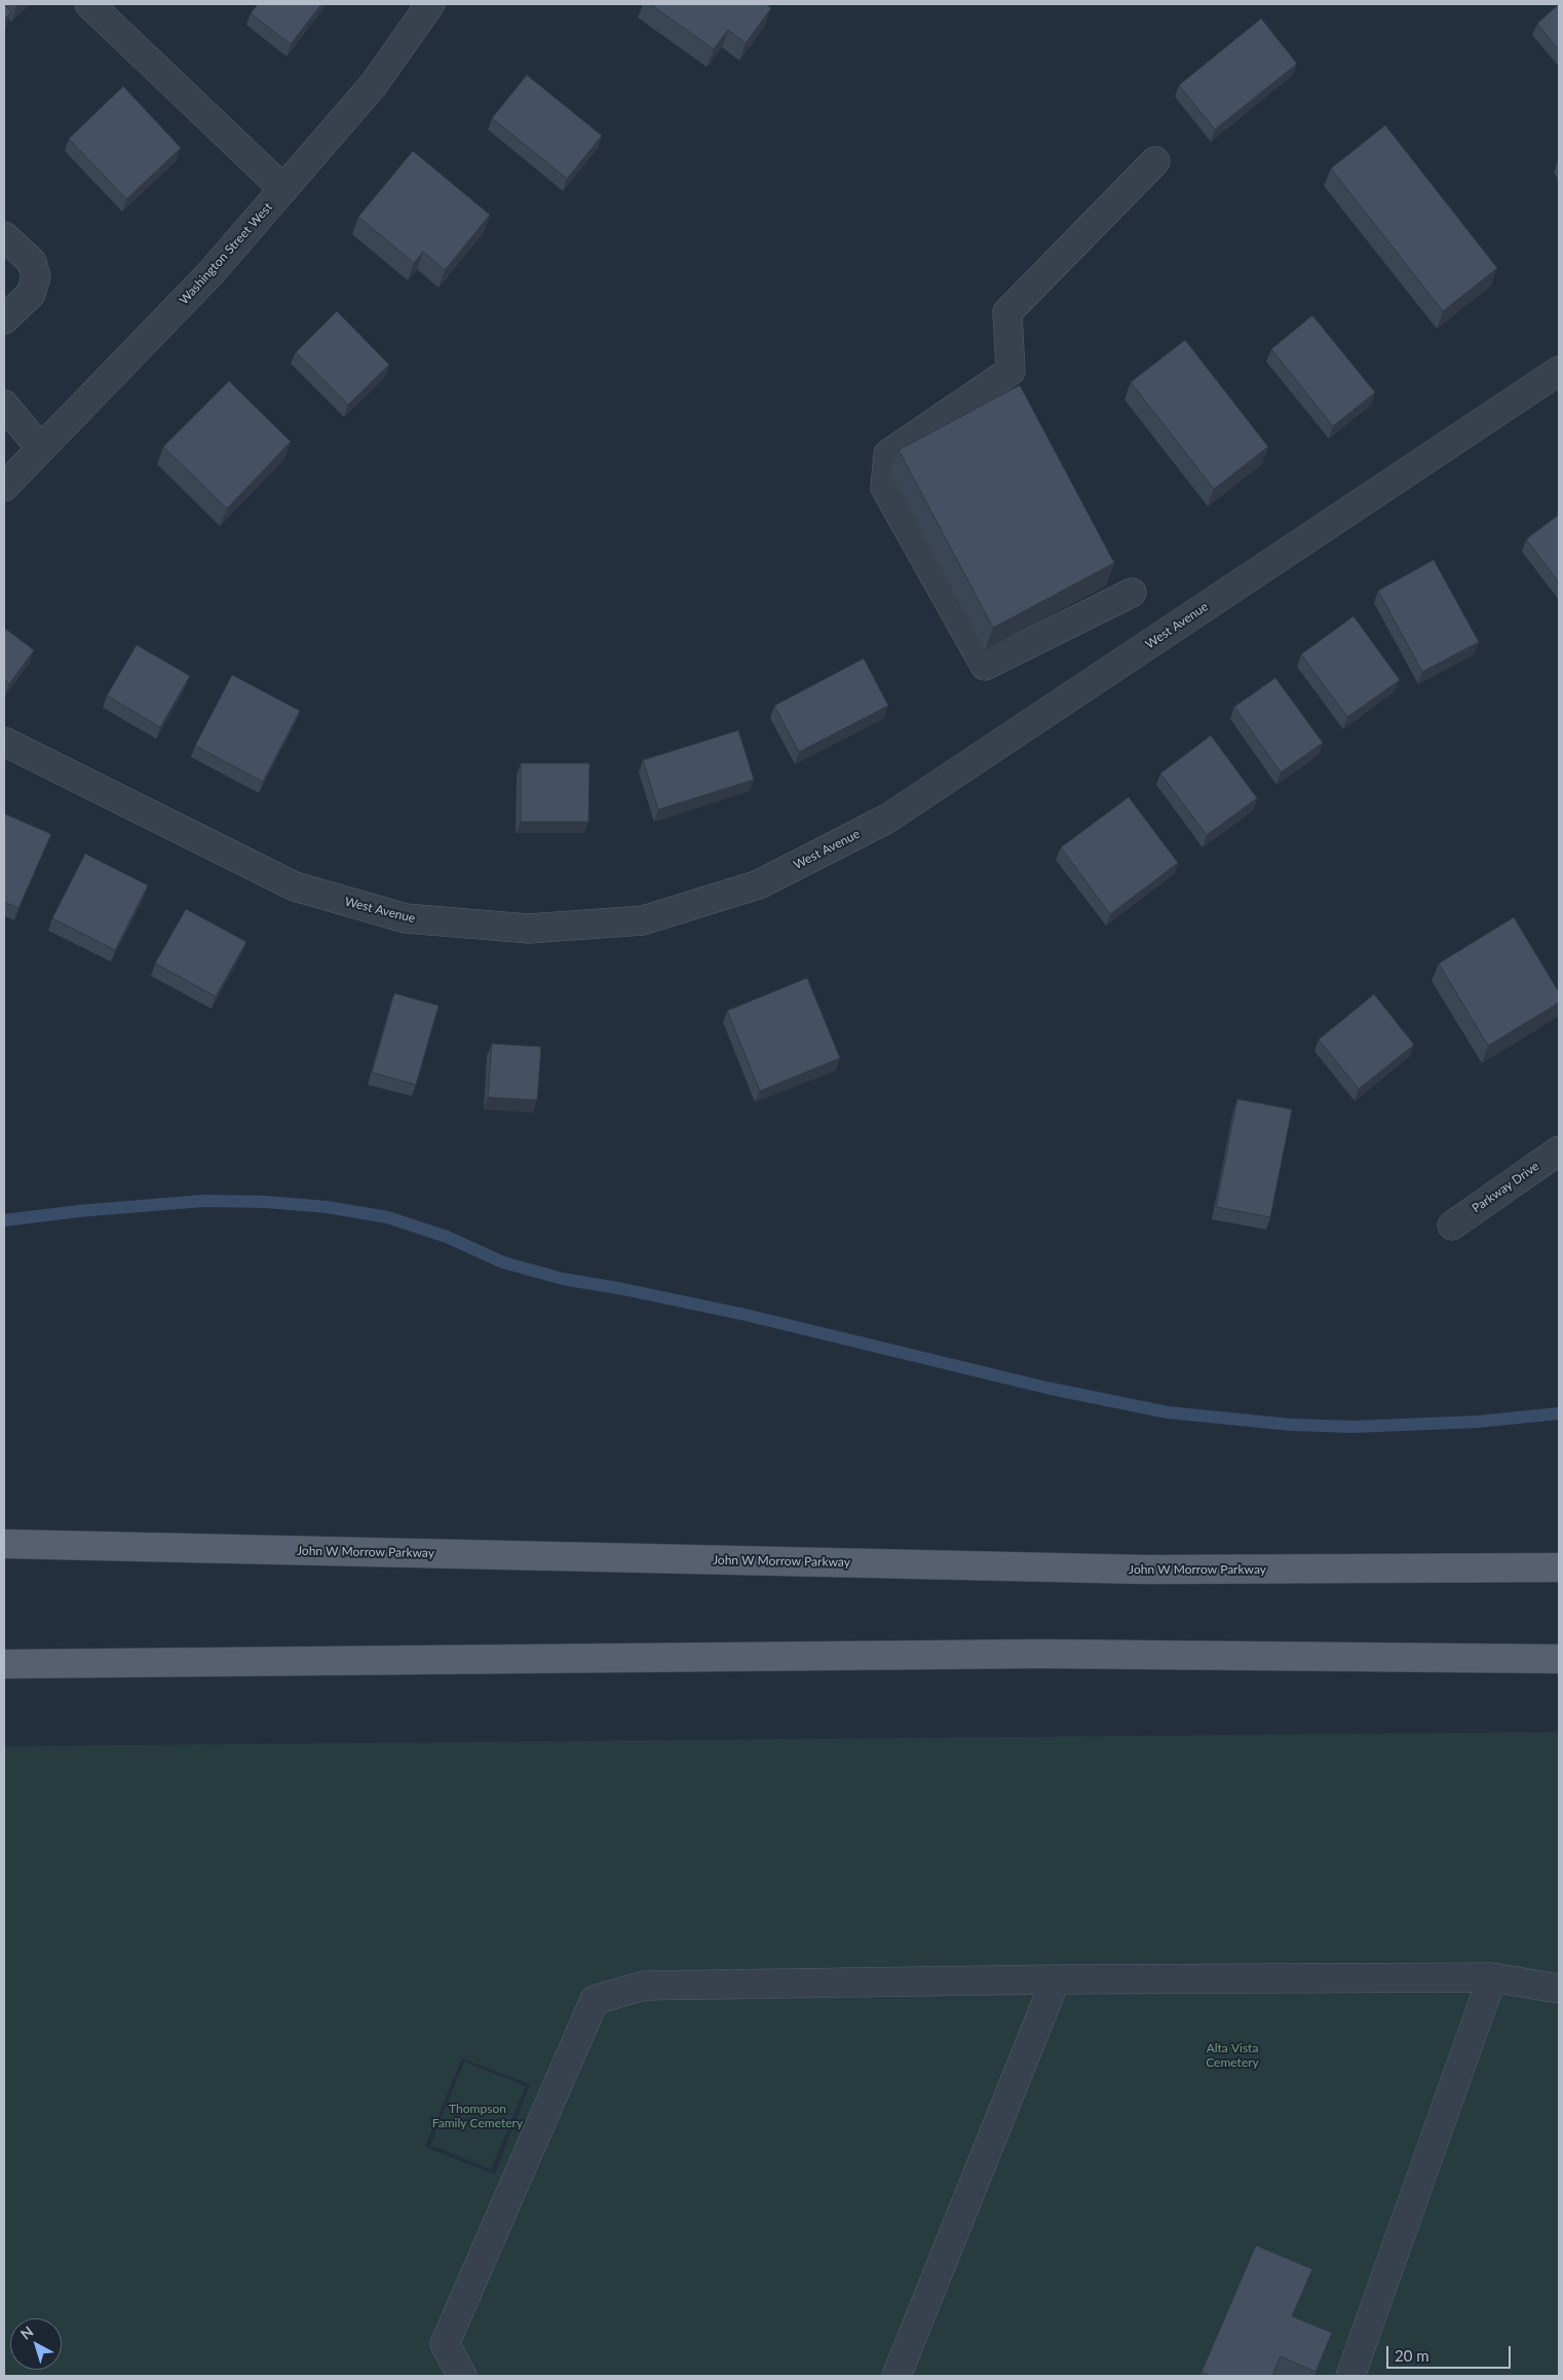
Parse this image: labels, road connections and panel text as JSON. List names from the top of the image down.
{
  "streets": {
    "main road": ["John W Morrow Parkway"],
    "street": ["Washington Street West", "West Avenue", "Parkway Drive"]
  },
  "parks": ["Alta Vista Cemetery", "Thompson Family Cemetery"],
  "scale_bar": "20 m",
  "north": "top left"
}
